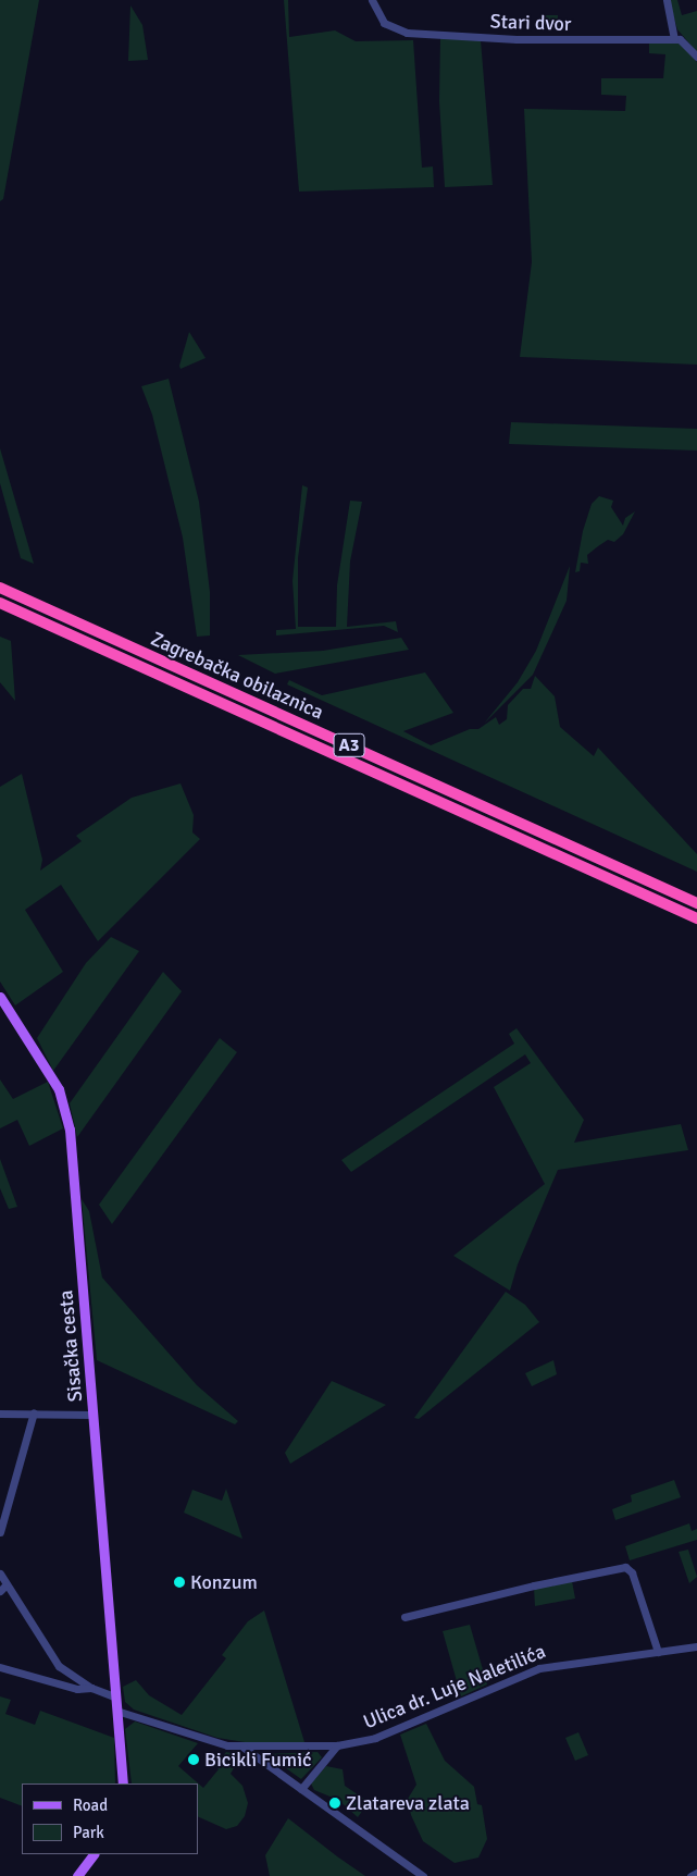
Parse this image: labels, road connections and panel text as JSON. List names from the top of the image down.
{
  "streets": {
    "highway": ["Zagrebačka obilaznica", "A3"],
    "main road": ["Sisačka cesta"],
    "street": ["Stari dvor", "Ulica dr. Luje Naletilića"]
  },
  "crossings": [
    ["Sisačka cesta", "Ulica dr. Luje Naletilića"]
  ],
  "places": ["Konzum", "Bicikli Fumić", "Zlatareva zlata"],
  "legend": ["Road", "Park"]
}
